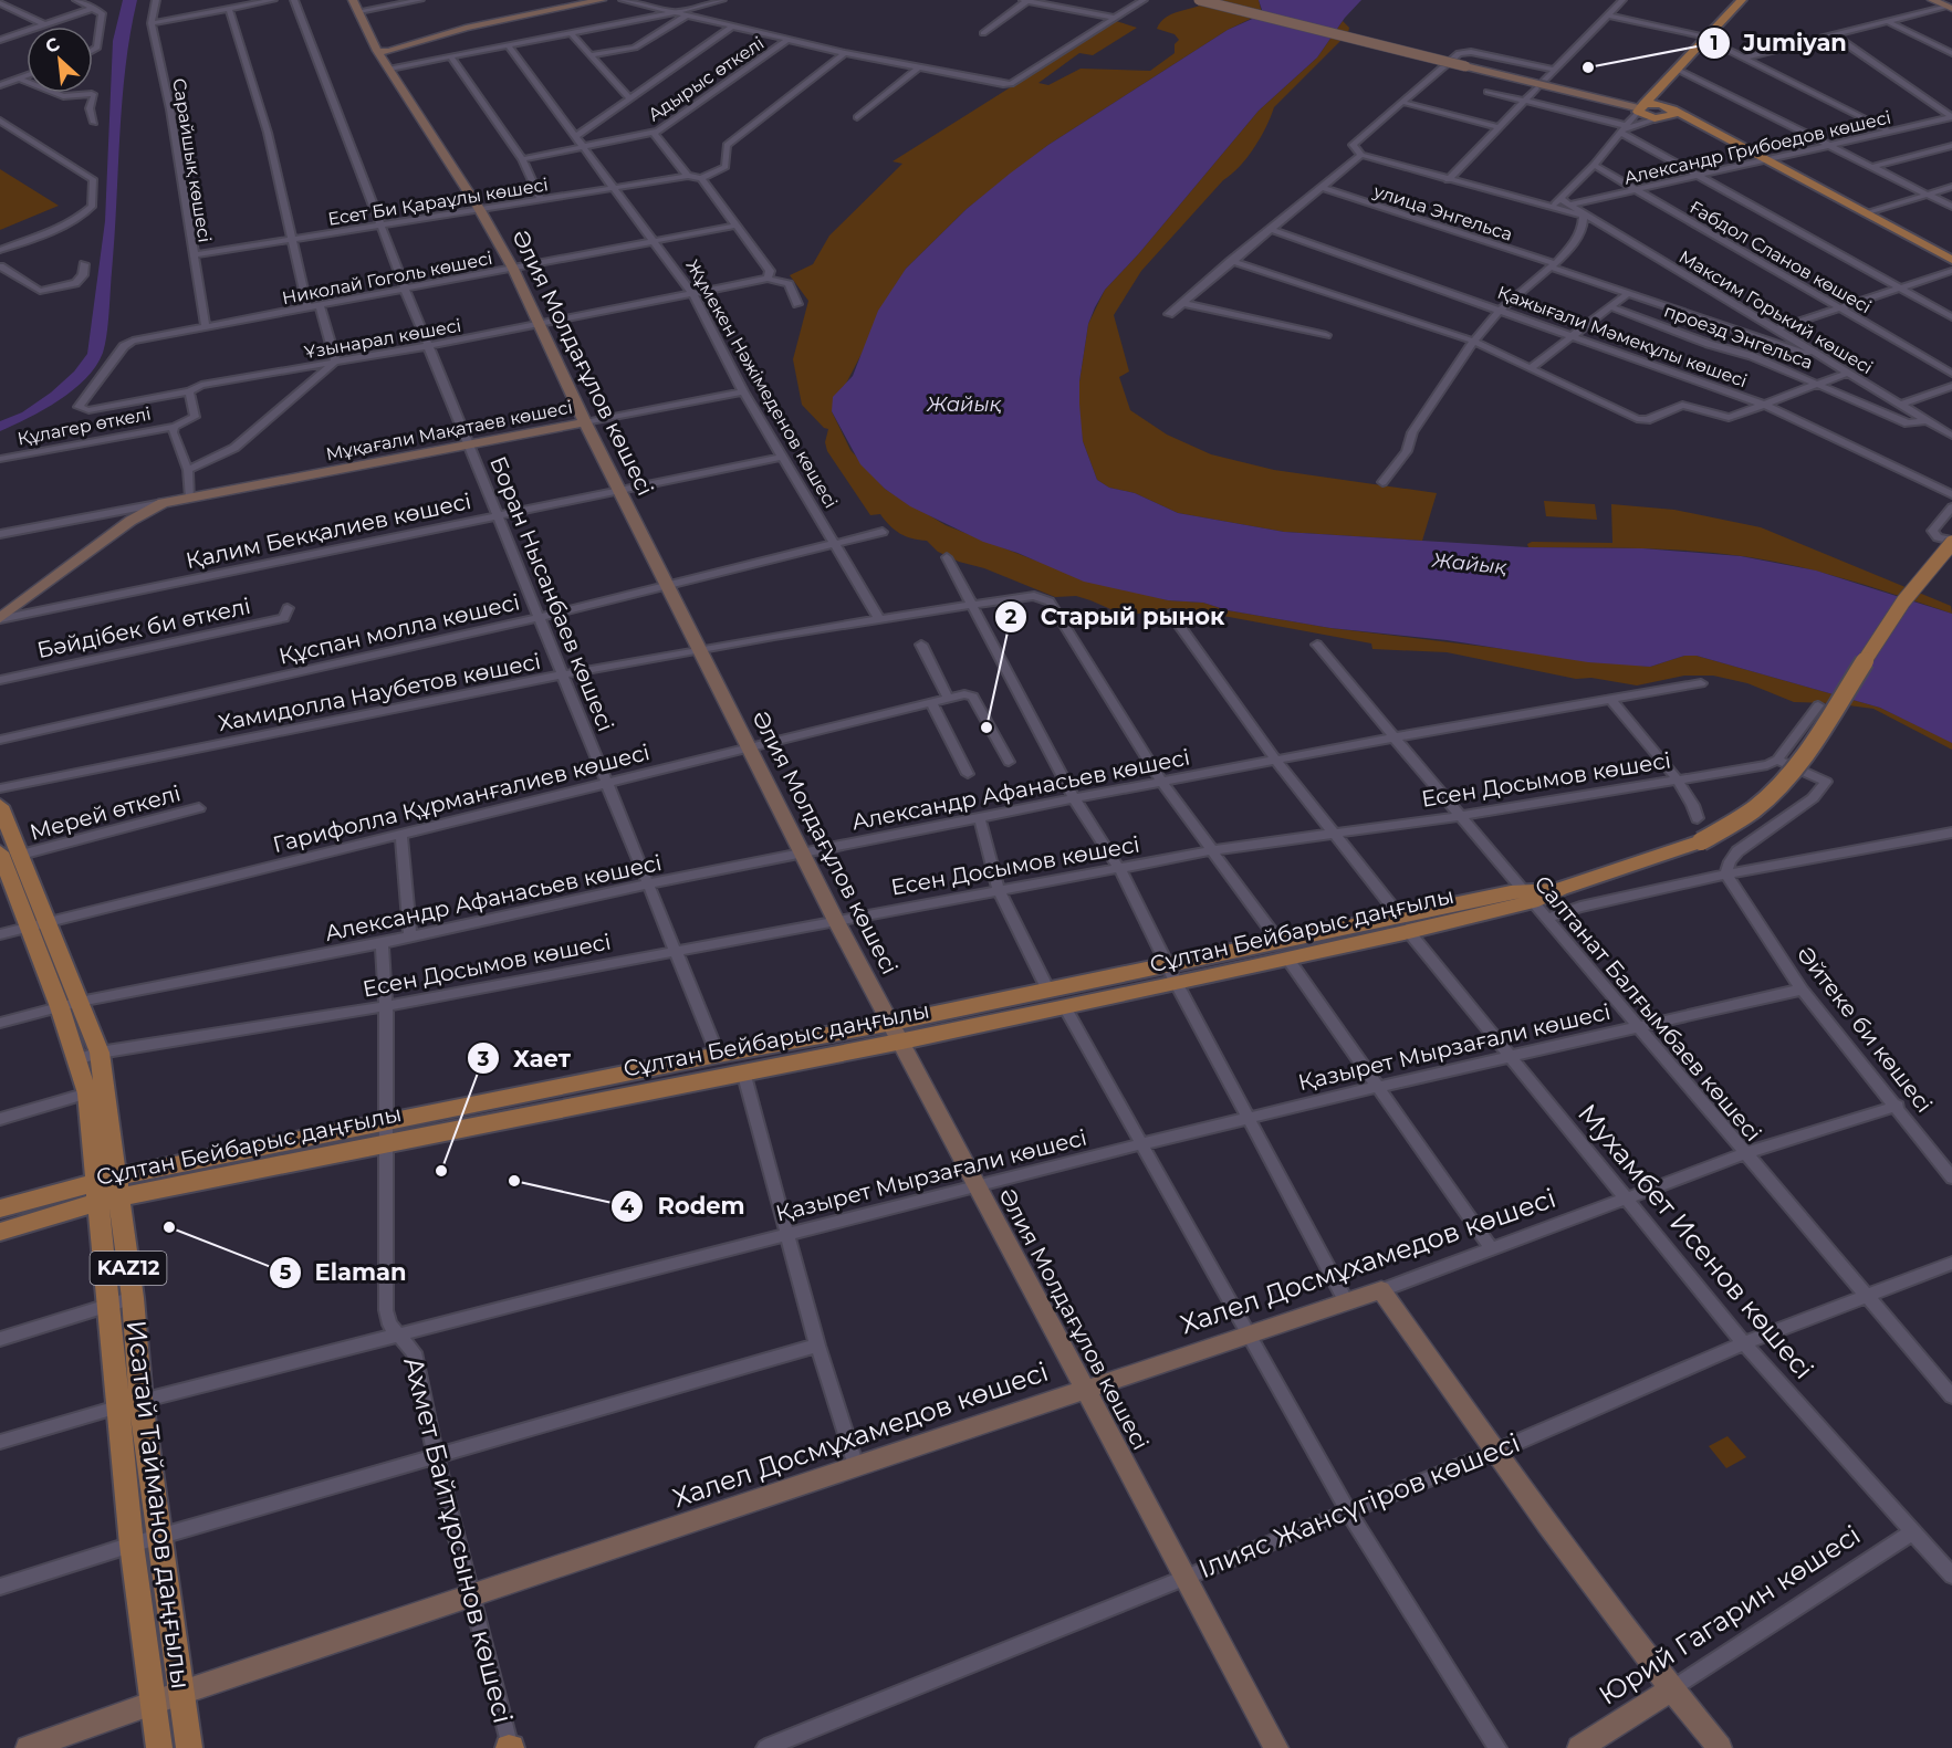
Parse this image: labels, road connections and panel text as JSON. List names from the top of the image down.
{
  "streets": {
    "main road": [
      "Әлия Молдағұлов көшесі",
      "Мұқағали Мақатаев көшесі",
      "Сұлтан Бейбарыс даңғылы",
      "Халел Досмұхамедов көшесі",
      "KAZ12",
      "Исатай Тайманов даңғылы",
      "Юрий Гагарин көшесі"
    ],
    "street": [
      "Адырыс өткелі",
      "Александр Грибоедов көшесі",
      "Сарайшық көшесі",
      "Есет Би Қараұлы көшесі",
      "улица Энгельса",
      "Ғабдол Сланов көшесі",
      "Николай Гоголь көшесі",
      "Максим Горький көшесі",
      "Қажығали Мәмекұлы көшесі",
      "проезд Энгельса",
      "Ұзынарал көшесі",
      "Жұмекен Нәжімеденов көшесі",
      "Құлагер өткелі",
      "Қалим Бекқалиев көшесі",
      "Боран Нысанбаев көшесі",
      "Бәйдібек би өткелі",
      "Құспан молла көшесі",
      "Хамидолла Наубетов көшесі",
      "Есен Досымов көшесі",
      "Александр Афанасьев көшесі",
      "Гарифолла Құрманғалиев көшесі",
      "Мерей өткелі",
      "Салтанат Балғымбаев көшесі",
      "Әйтеке би көшесі",
      "Қазырет Мырзағали көшесі",
      "Мухамбет Исенов көшесі",
      "Ілияс Жансүгіров көшесі",
      "Ахмет Байтұрсынов көшесі"
    ]
  },
  "crossings": [
    ["Адырыс өткелі", "Жұмекен Нәжімеденов көшесі"],
    ["Александр Грибоедов көшесі", "Ғабдол Сланов көшесі"],
    ["Александр Грибоедов көшесі", "Максим Горький көшесі"],
    ["Сарайшық көшесі", "Есет Би Қараұлы көшесі"],
    ["Сарайшық көшесі", "Николай Гоголь көшесі"],
    ["Есет Би Қараұлы көшесі", "Әлия Молдағұлов көшесі"],
    ["Есет Би Қараұлы көшесі", "Жұмекен Нәжімеденов көшесі"],
    ["Есет Би Қараұлы көшесі", "Боран Нысанбаев көшесі"],
    ["улица Энгельса", "Максим Горький көшесі"],
    ["Николай Гоголь көшесі", "Ұзынарал көшесі"],
    ["Николай Гоголь көшесі", "Әлия Молдағұлов көшесі"],
    ["Николай Гоголь көшесі", "Жұмекен Нәжімеденов көшесі"],
    ["Николай Гоголь көшесі", "Боран Нысанбаев көшесі"],
    ["Максим Горький көшесі", "проезд Энгельса"],
    ["Ұзынарал көшесі", "Әлия Молдағұлов көшесі"],
    ["Ұзынарал көшесі", "Жұмекен Нәжімеденов көшесі"],
    ["Ұзынарал көшесі", "Құлагер өткелі"],
    ["Ұзынарал көшесі", "Боран Нысанбаев көшесі"],
    ["Әлия Молдағұлов көшесі", "Мұқағали Мақатаев көшесі"],
    ["Әлия Молдағұлов көшесі", "Қалим Бекқалиев көшесі"],
    ["Әлия Молдағұлов көшесі", "Құспан молла көшесі"],
    ["Әлия Молдағұлов көшесі", "Хамидолла Наубетов көшесі"],
    ["Әлия Молдағұлов көшесі", "Есен Досымов көшесі"],
    ["Әлия Молдағұлов көшесі", "Александр Афанасьев көшесі"],
    ["Әлия Молдағұлов көшесі", "Гарифолла Құрманғалиев көшесі"],
    ["Әлия Молдағұлов көшесі", "Сұлтан Бейбарыс даңғылы"],
    ["Әлия Молдағұлов көшесі", "Қазырет Мырзағали көшесі"],
    ["Әлия Молдағұлов көшесі", "Халел Досмұхамедов көшесі"],
    ["Әлия Молдағұлов көшесі", "Ілияс Жансүгіров көшесі"],
    ["Жұмекен Нәжімеденов көшесі", "Мұқағали Мақатаев көшесі"],
    ["Жұмекен Нәжімеденов көшесі", "Қалим Бекқалиев көшесі"],
    ["Жұмекен Нәжімеденов көшесі", "Құспан молла көшесі"],
    ["Жұмекен Нәжімеденов көшесі", "Хамидолла Наубетов көшесі"],
    ["Құлагер өткелі", "Мұқағали Мақатаев көшесі"],
    ["Мұқағали Мақатаев көшесі", "Қалим Бекқалиев көшесі"],
    ["Мұқағали Мақатаев көшесі", "Боран Нысанбаев көшесі"],
    ["Қалим Бекқалиев көшесі", "Боран Нысанбаев көшесі"],
    ["Боран Нысанбаев көшесі", "Құспан молла көшесі"],
    ["Боран Нысанбаев көшесі", "Хамидолла Наубетов көшесі"],
    ["Боран Нысанбаев көшесі", "Есен Досымов көшесі"],
    ["Боран Нысанбаев көшесі", "Александр Афанасьев көшесі"],
    ["Боран Нысанбаев көшесі", "Гарифолла Құрманғалиев көшесі"],
    ["Боран Нысанбаев көшесі", "Сұлтан Бейбарыс даңғылы"],
    ["Хамидолла Наубетов көшесі", "Александр Афанасьев көшесі"],
    ["Есен Досымов көшесі", "Салтанат Балғымбаев көшесі"],
    ["Есен Досымов көшесі", "Мухамбет Исенов көшесі"],
    ["Есен Досымов көшесі", "Исатай Тайманов даңғылы"],
    ["Есен Досымов көшесі", "Ахмет Байтұрсынов көшесі"],
    ["Александр Афанасьев көшесі", "Салтанат Балғымбаев көшесі"],
    ["Александр Афанасьев көшесі", "Мухамбет Исенов көшесі"],
    ["Александр Афанасьев көшесі", "Исатай Тайманов даңғылы"],
    ["Александр Афанасьев көшесі", "Ахмет Байтұрсынов көшесі"],
    ["Гарифолла Құрманғалиев көшесі", "Исатай Тайманов даңғылы"],
    ["Мерей өткелі", "Исатай Тайманов даңғылы"],
    ["Сұлтан Бейбарыс даңғылы", "Салтанат Балғымбаев көшесі"],
    ["Сұлтан Бейбарыс даңғылы", "Мухамбет Исенов көшесі"],
    ["Сұлтан Бейбарыс даңғылы", "Исатай Тайманов даңғылы"],
    ["Сұлтан Бейбарыс даңғылы", "Ахмет Байтұрсынов көшесі"],
    ["Салтанат Балғымбаев көшесі", "Қазырет Мырзағали көшесі"],
    ["Салтанат Балғымбаев көшесі", "Халел Досмұхамедов көшесі"],
    ["Салтанат Балғымбаев көшесі", "Ілияс Жансүгіров көшесі"],
    ["Әйтеке би көшесі", "Қазырет Мырзағали көшесі"],
    ["Әйтеке би көшесі", "Халел Досмұхамедов көшесі"],
    ["Қазырет Мырзағали көшесі", "Мухамбет Исенов көшесі"],
    ["Қазырет Мырзағали көшесі", "Исатай Тайманов даңғылы"],
    ["Қазырет Мырзағали көшесі", "Ахмет Байтұрсынов көшесі"],
    ["Мухамбет Исенов көшесі", "Халел Досмұхамедов көшесі"],
    ["Мухамбет Исенов көшесі", "Ілияс Жансүгіров көшесі"],
    ["Мухамбет Исенов көшесі", "Юрий Гагарин көшесі"],
    ["Халел Досмұхамедов көшесі", "Исатай Тайманов даңғылы"],
    ["Халел Досмұхамедов көшесі", "Ахмет Байтұрсынов көшесі"]
  ],
  "water": ["Жайық"],
  "places": [
    "Jumiyan",
    "Старый рынок",
    "Хает",
    "Rodem",
    "Elaman"
  ],
  "north": "top left"
}
